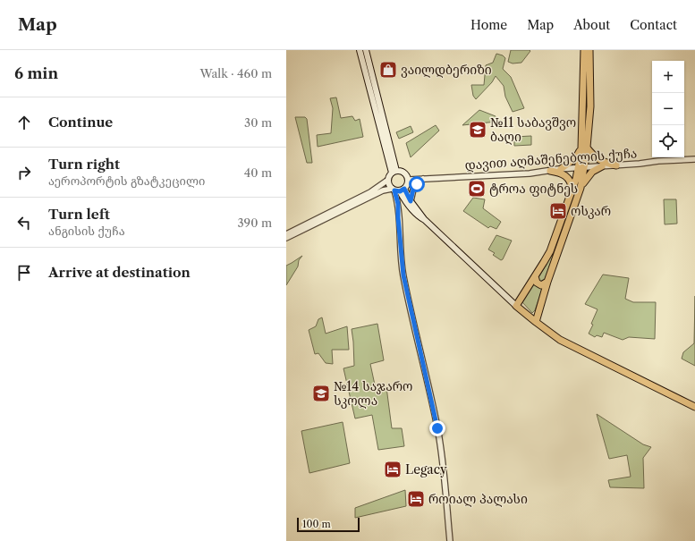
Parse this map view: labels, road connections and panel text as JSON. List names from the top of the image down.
{
  "streets": {
    "street": ["დავით აღმაშენებლის ქუჩა"]
  },
  "places": {
    "shop": ["ვაილდბერიზი"],
    "school or university": ["№11 საბავშვო ბაღი", "№14 საჯარო სკოლა"],
    "sports": ["ტროა ფიტნეს"],
    "hotel": ["ოსკარ", "Legacy", "როიალ პალასი"]
  },
  "scale_bar": "100 m",
  "page": {
    "header": "Map",
    "nav": [
      "Home",
      "Map",
      "About",
      "Contact"
    ],
    "heading": ["6 min", "Walk · 460 m"],
    "map_buttons": ["+", "−"],
    "list": [
      ["Continue", "30 m"],
      ["Turn right", "აეროპორტის გზატკეცილი", "40 m"],
      ["Turn left", "ანგისის ქუჩა", "390 m"],
      "Arrive at destination"
    ],
    "scale": "100 m"
  }
}
